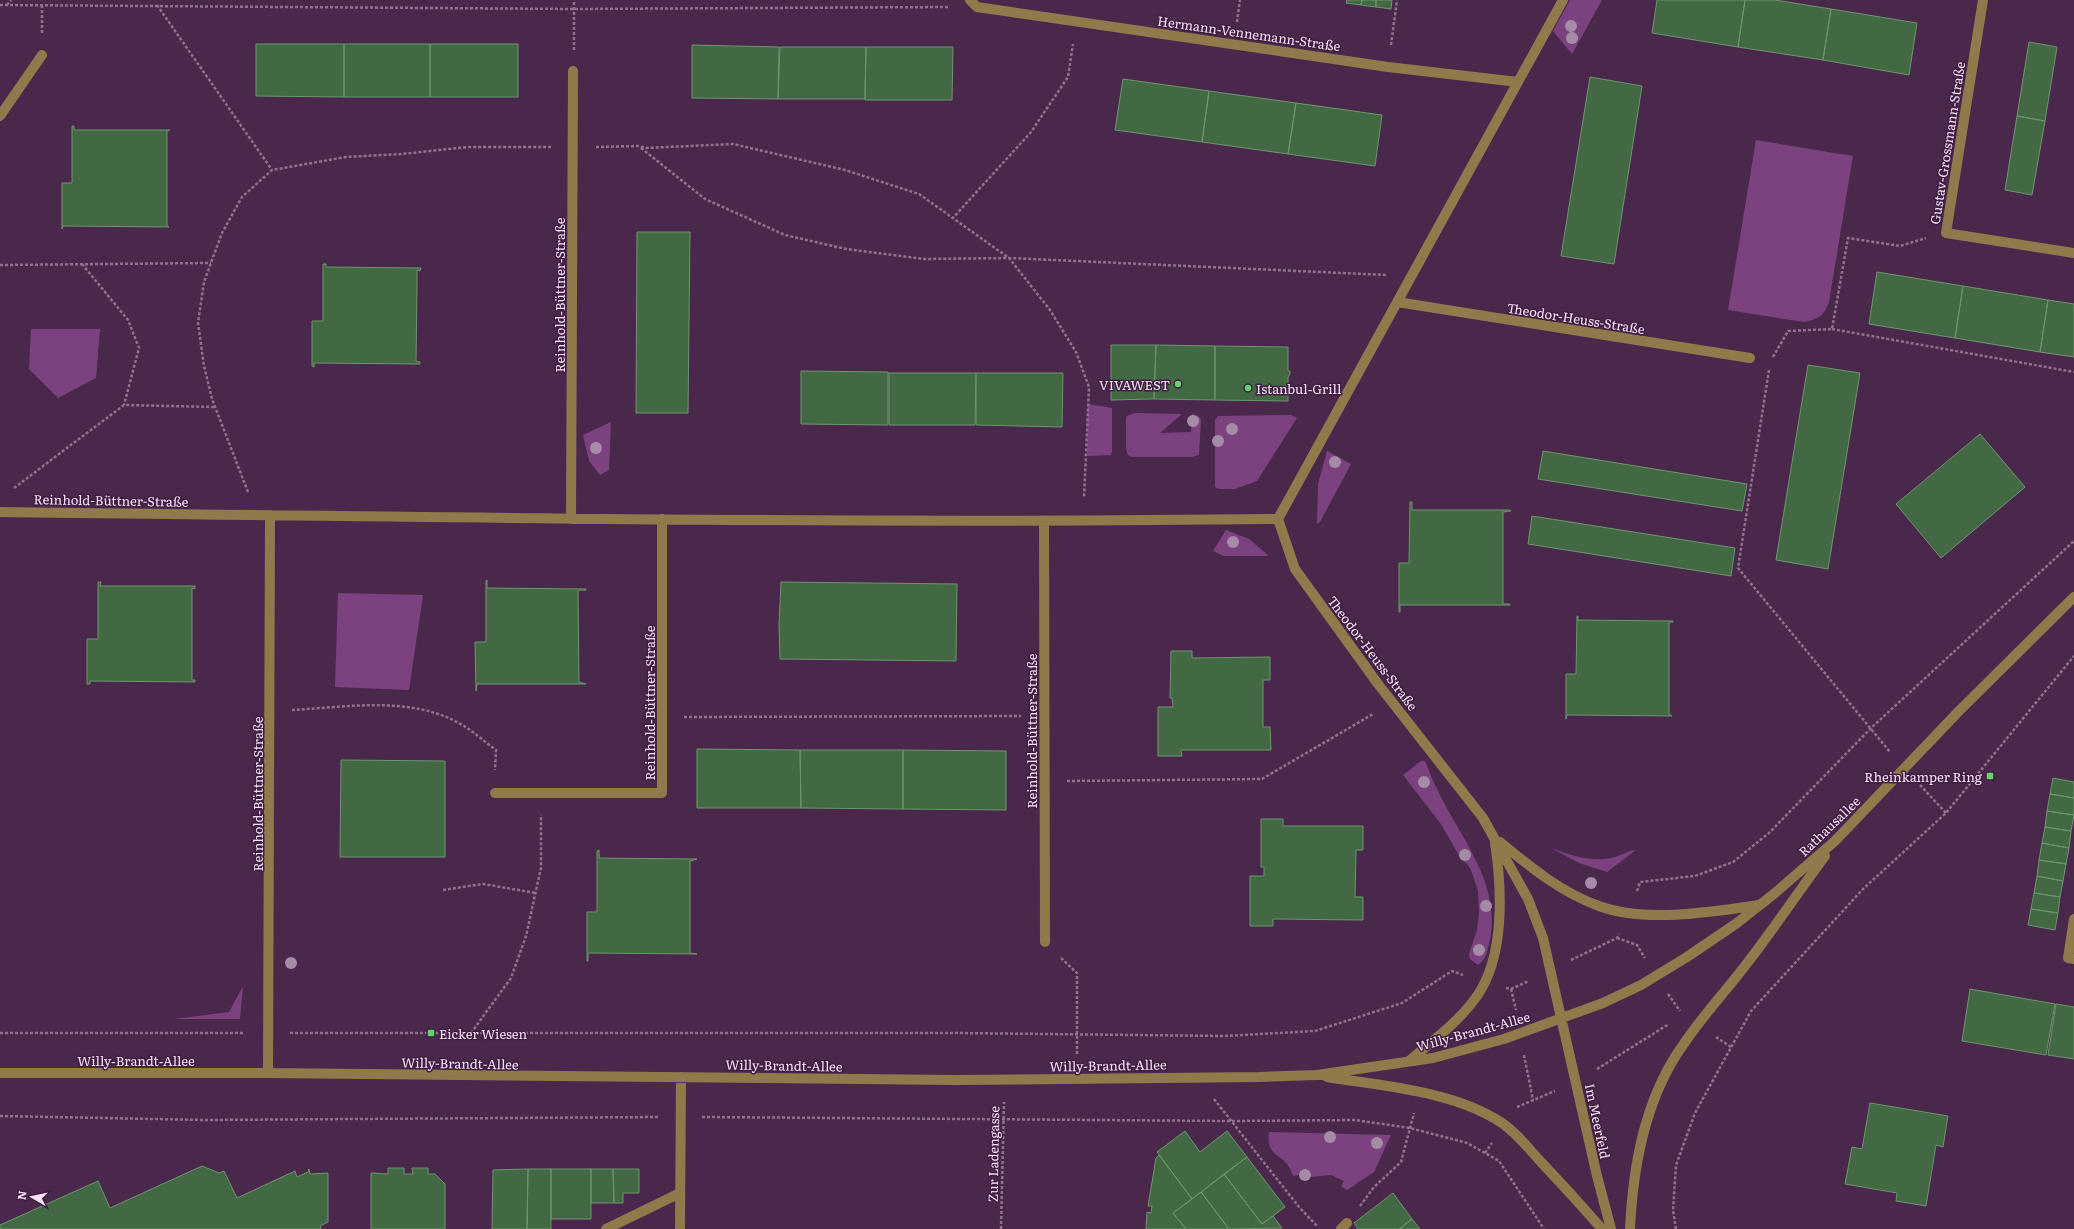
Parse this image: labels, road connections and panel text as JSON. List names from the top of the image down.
{
  "streets": {
    "street": [
      "Hermann-Vennemann-Straße",
      "Gustav-Grossmann-Straße",
      "Reinhold-Büttner-Straße",
      "Theodor-Heuss-Straße",
      "Rathausallee",
      "Willy-Brandt-Allee",
      "Im Meerfeld"
    ],
    "path": ["Zur Ladengasse"]
  },
  "crossings": [
    ["Reinhold-Büttner-Straße", "Theodor-Heuss-Straße"],
    ["Reinhold-Büttner-Straße", "Willy-Brandt-Allee"],
    ["Theodor-Heuss-Straße", "Rathausallee"],
    ["Theodor-Heuss-Straße", "Willy-Brandt-Allee"],
    ["Theodor-Heuss-Straße", "Im Meerfeld"],
    ["Rathausallee", "Willy-Brandt-Allee"],
    ["Rathausallee", "Im Meerfeld"],
    ["Willy-Brandt-Allee", "Im Meerfeld"],
    ["Willy-Brandt-Allee", "Zur Ladengasse"]
  ],
  "places": {
    "other": ["VIVAWEST", "Istanbul-Grill"],
    "transit": ["Rheinkamper Ring", "Eicker Wiesen"]
  },
  "north": "left"
}
